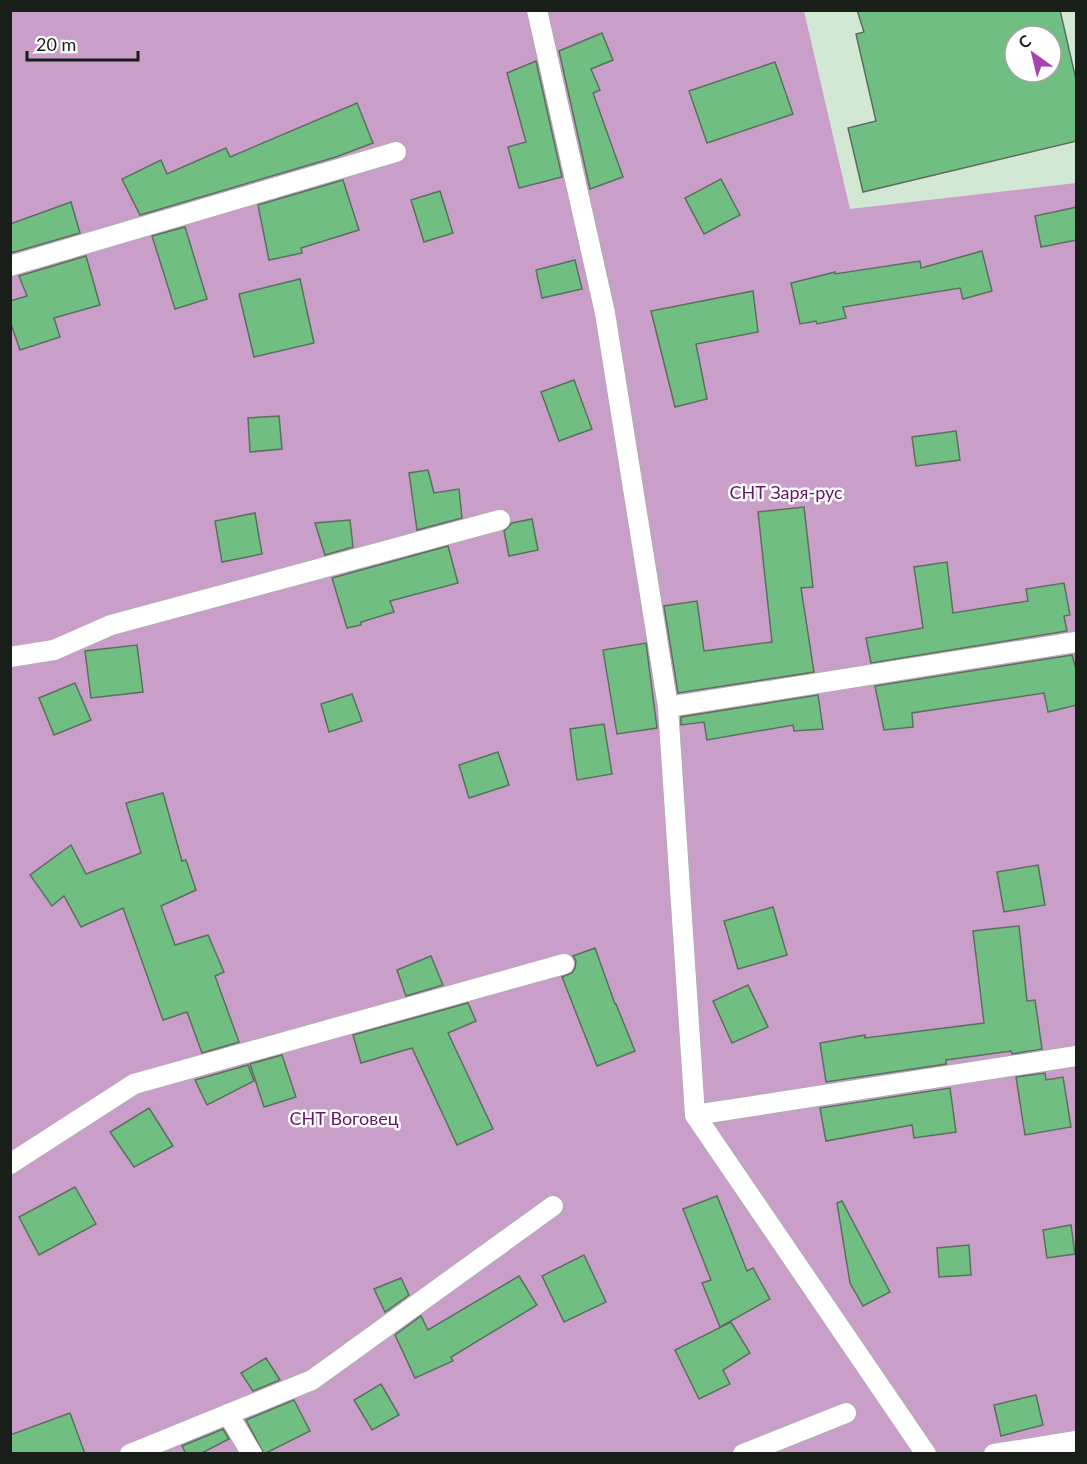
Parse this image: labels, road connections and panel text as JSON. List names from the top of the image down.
{
  "parks": ["СНТ Заря-рус", "СНТ Воговец"],
  "scale_bar": "20 m",
  "north": "top left"
}
